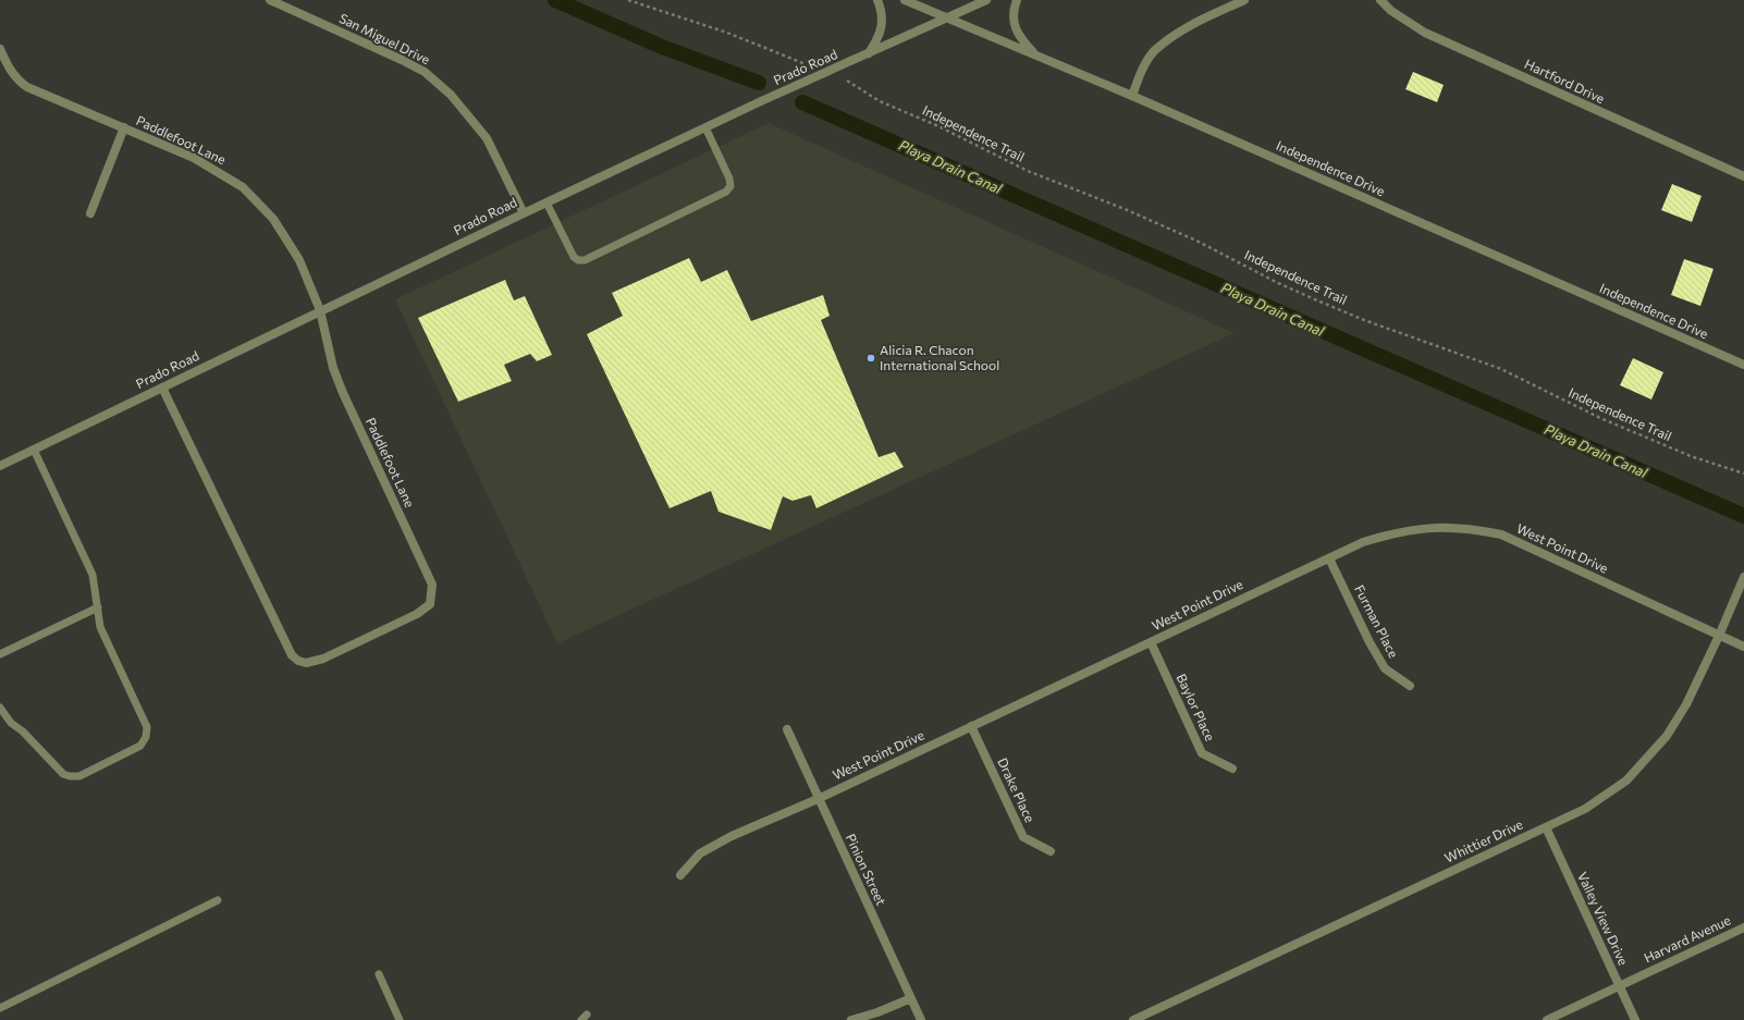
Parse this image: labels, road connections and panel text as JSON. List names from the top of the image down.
{
  "streets": {
    "street": [
      "San Miguel Drive",
      "Prado Road",
      "Hartford Drive",
      "Paddlefoot Lane",
      "Independence Drive",
      "West Point Drive",
      "Furman Place",
      "Baylor Place",
      "Drake Place",
      "Whittier Drive",
      "Pinion Street",
      "Valley View Drive",
      "Harvard Avenue"
    ],
    "path": ["Independence Trail"]
  },
  "crossings": [
    ["San Miguel Drive", "Prado Road"],
    ["Prado Road", "Paddlefoot Lane"],
    ["Prado Road", "Independence Drive"],
    ["West Point Drive", "Furman Place"],
    ["West Point Drive", "Baylor Place"],
    ["West Point Drive", "Drake Place"],
    ["West Point Drive", "Whittier Drive"],
    ["West Point Drive", "Pinion Street"],
    ["Whittier Drive", "Valley View Drive"],
    ["Valley View Drive", "Harvard Avenue"]
  ],
  "water": ["Playa Drain Canal"],
  "places": ["Alicia R. Chacon International School"]
}
